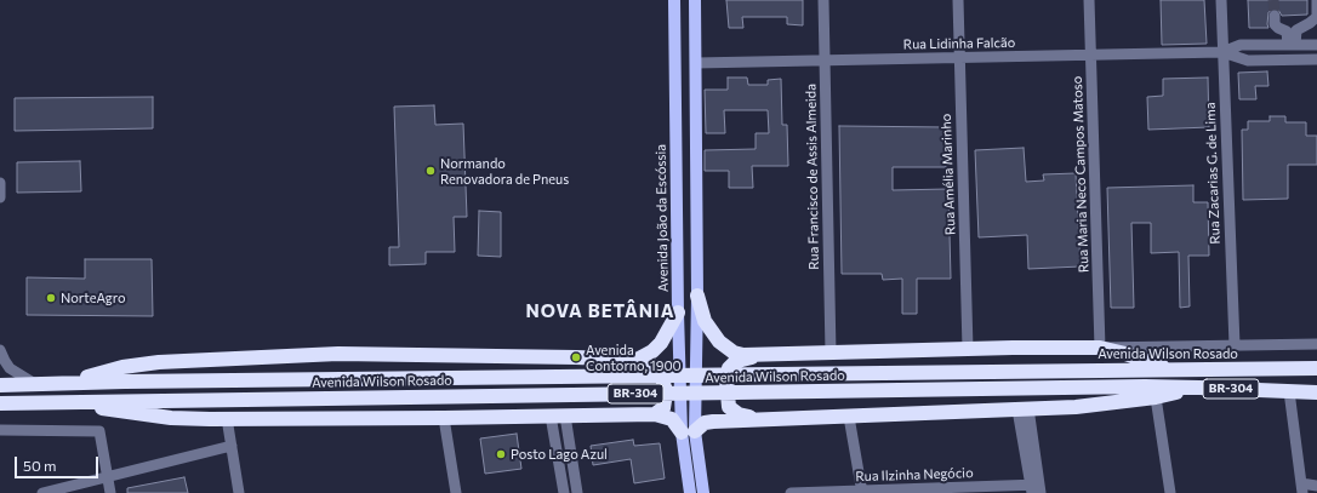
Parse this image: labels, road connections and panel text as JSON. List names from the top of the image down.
{
  "streets": {
    "highway": ["Avenida Wilson Rosado", "BR-304"],
    "main road": ["Avenida João da Escóssia"],
    "street": [
      "Rua Lidinha Falcão",
      "Rua Zacarias G. de Lima",
      "Rua Amélia Marinho",
      "Rua Maria Neco Campos Matoso",
      "Rua Francisco de Assis Almeida",
      "Rua Ilzinha Negócio"
    ]
  },
  "crossings": [
    ["Rua Lidinha Falcão", "Rua Zacarias G. de Lima"],
    ["Rua Lidinha Falcão", "Rua Amélia Marinho"],
    ["Rua Lidinha Falcão", "Rua Maria Neco Campos Matoso"],
    ["Rua Lidinha Falcão", "Rua Francisco de Assis Almeida"],
    ["Rua Lidinha Falcão", "Avenida João da Escóssia"]
  ],
  "districts": ["NOVA BETÂNIA"],
  "places": [
    "Normando Renovadora de Pneus",
    "NorteAgro",
    "Avenida Contorno, 1900",
    "Posto Lago Azul"
  ],
  "scale_bar": "50 m"
}
